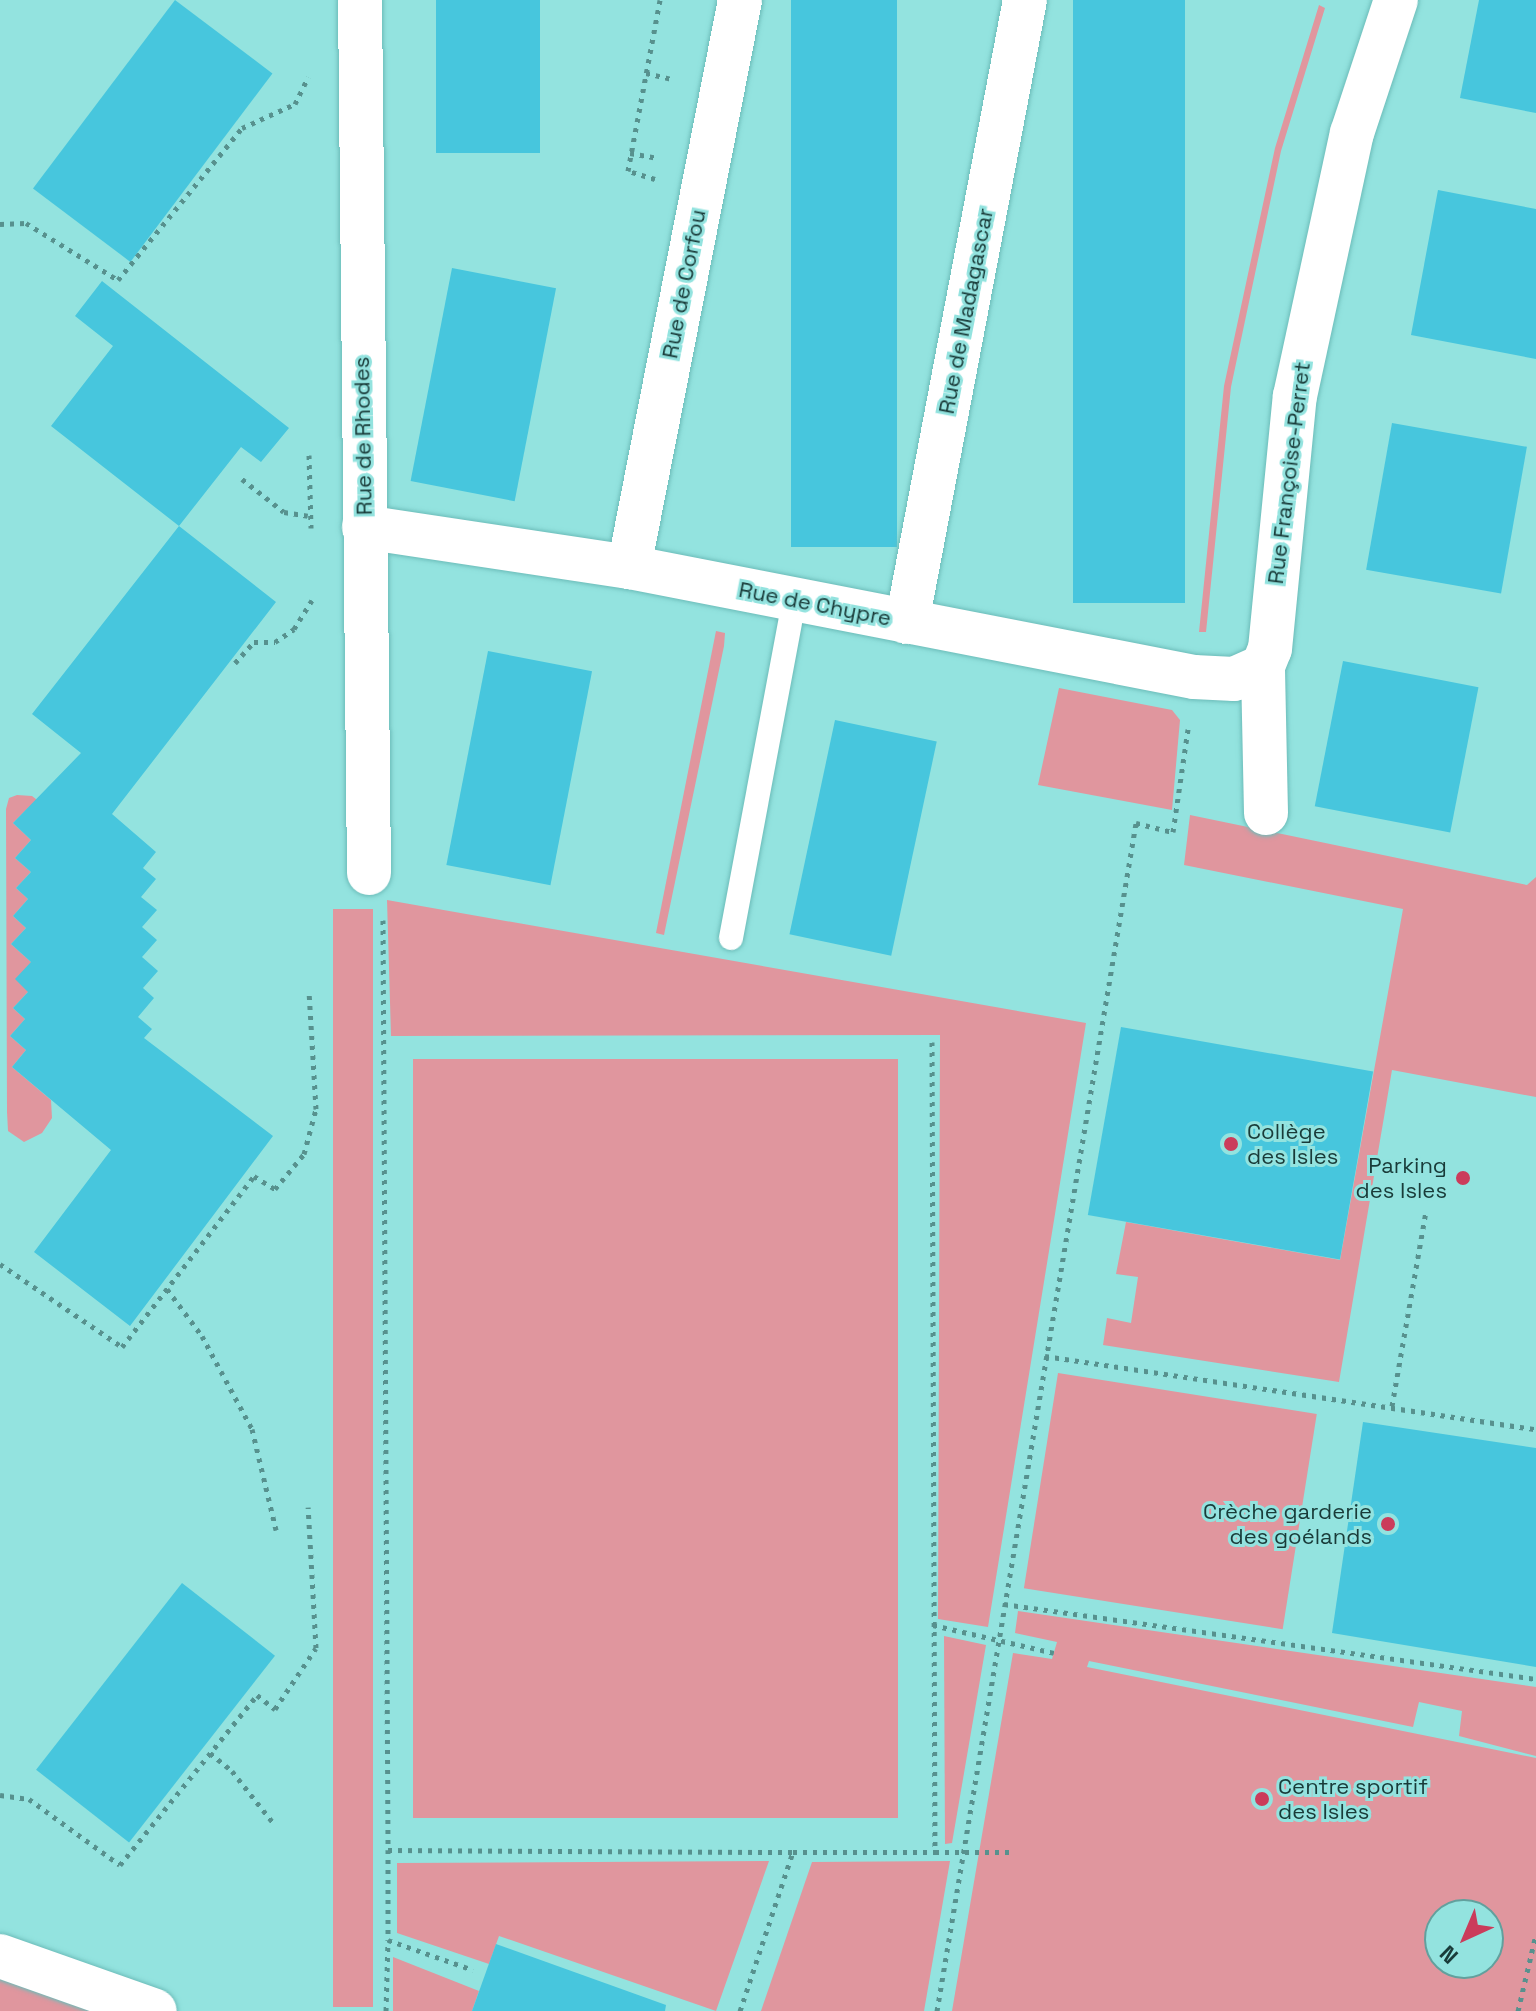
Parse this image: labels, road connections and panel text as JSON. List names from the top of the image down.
{
  "streets": {
    "street": [
      "Rue de Corfou",
      "Rue de Madagascar",
      "Rue de Rhodes",
      "Rue Françoise-Perret",
      "Rue de Chypre"
    ]
  },
  "crossings": [
    ["Rue de Corfou", "Rue de Chypre"],
    ["Rue de Madagascar", "Rue de Chypre"],
    ["Rue de Rhodes", "Rue de Chypre"],
    ["Rue Françoise-Perret", "Rue de Chypre"]
  ],
  "places": [
    "Collège des Isles",
    "Parking des Isles",
    "Crèche garderie des goélands",
    "Centre sportif des Isles"
  ],
  "north": "bottom left"
}
